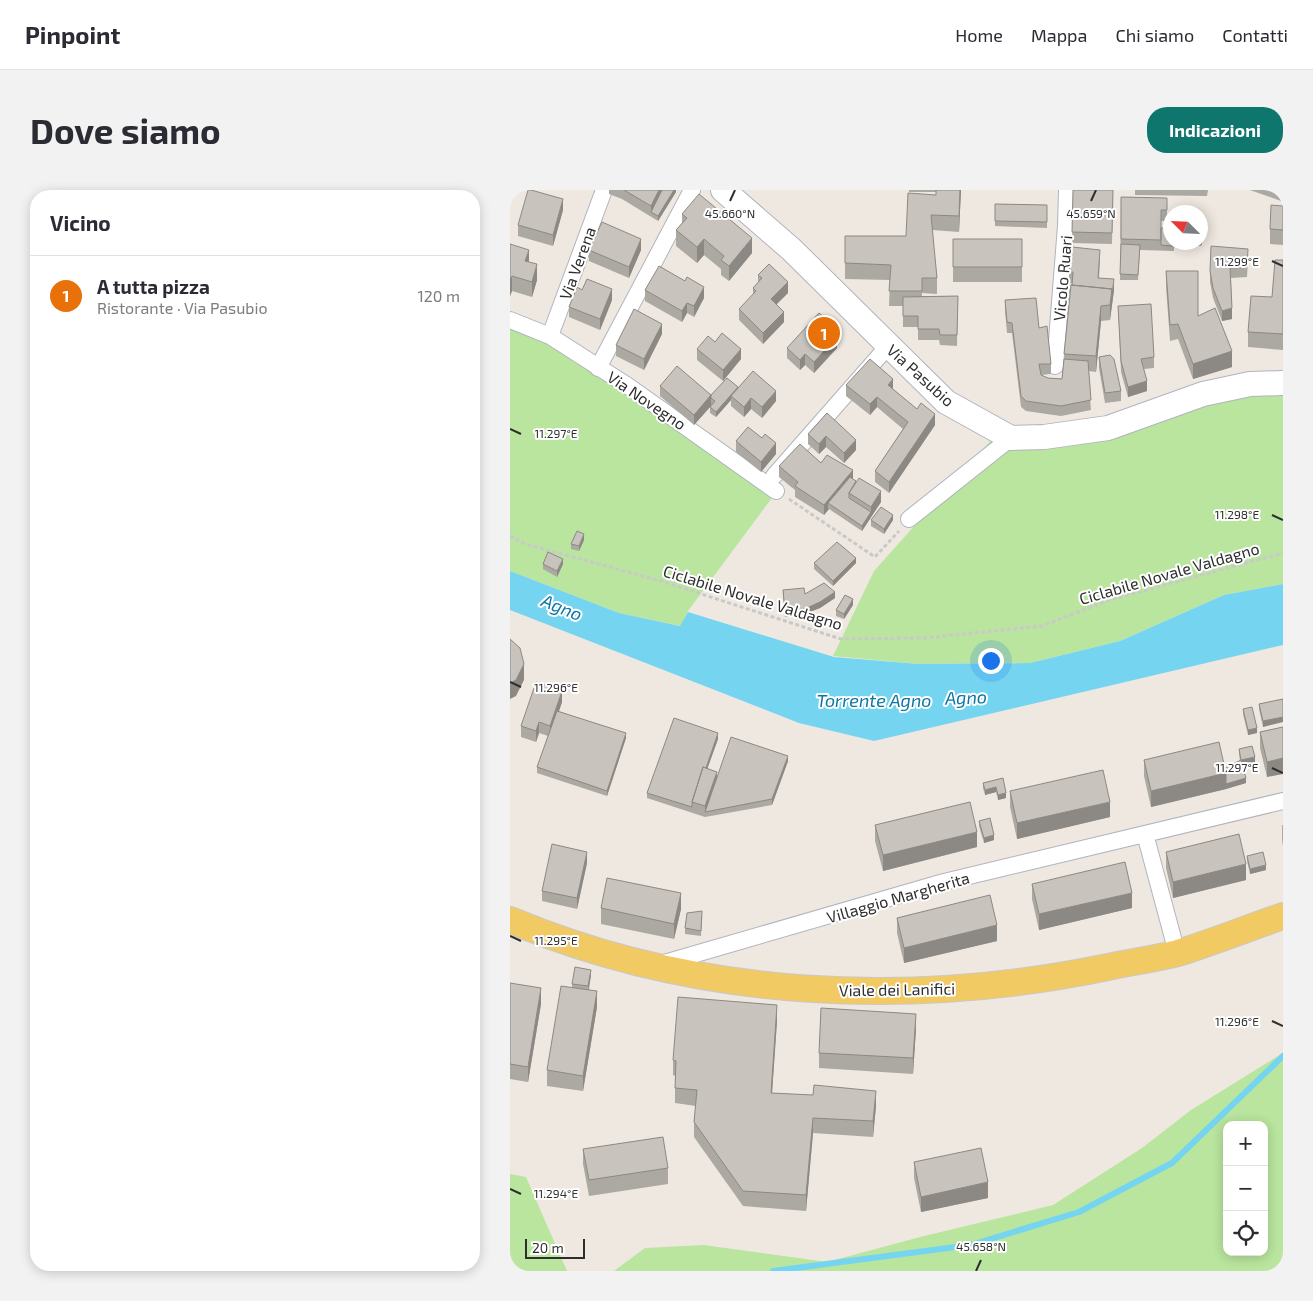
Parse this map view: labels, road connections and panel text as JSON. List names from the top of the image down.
{
  "streets": {
    "main road": ["Via Pasubio", "Viale dei Lanifici"],
    "street": [
      "Via Verena",
      "Vicolo Ruari",
      "Via Novegno",
      "Villaggio Margherita"
    ],
    "path": ["Ciclabile Novale Valdagno"]
  },
  "crossings": [
    ["Via Verena", "Via Novegno"],
    ["Villaggio Margherita", "Viale dei Lanifici"]
  ],
  "water": ["Agno", "Torrente Agno"],
  "scale_bar": "20 m",
  "north": "top left",
  "page": {
    "header": "Pinpoint",
    "nav": [
      "Home",
      "Mappa",
      "Chi siamo",
      "Contatti"
    ],
    "buttons": "Indicazioni",
    "title": "Dove siamo",
    "heading": "Vicino",
    "list": [
      {
        "mark": "1",
        "name": "A tutta pizza",
        "note": "Ristorante · Via Pasubio",
        "value": "120 m"
      }
    ],
    "pins": "1",
    "map_buttons": ["+", "−"],
    "scale": "20 m"
  },
  "coordinates": [
    "45.660°N",
    "45.659°N",
    "11.299°E",
    "11.297°E",
    "11.298°E",
    "11.296°E",
    "11.295°E",
    "11.294°E",
    "45.658°N"
  ]
}
